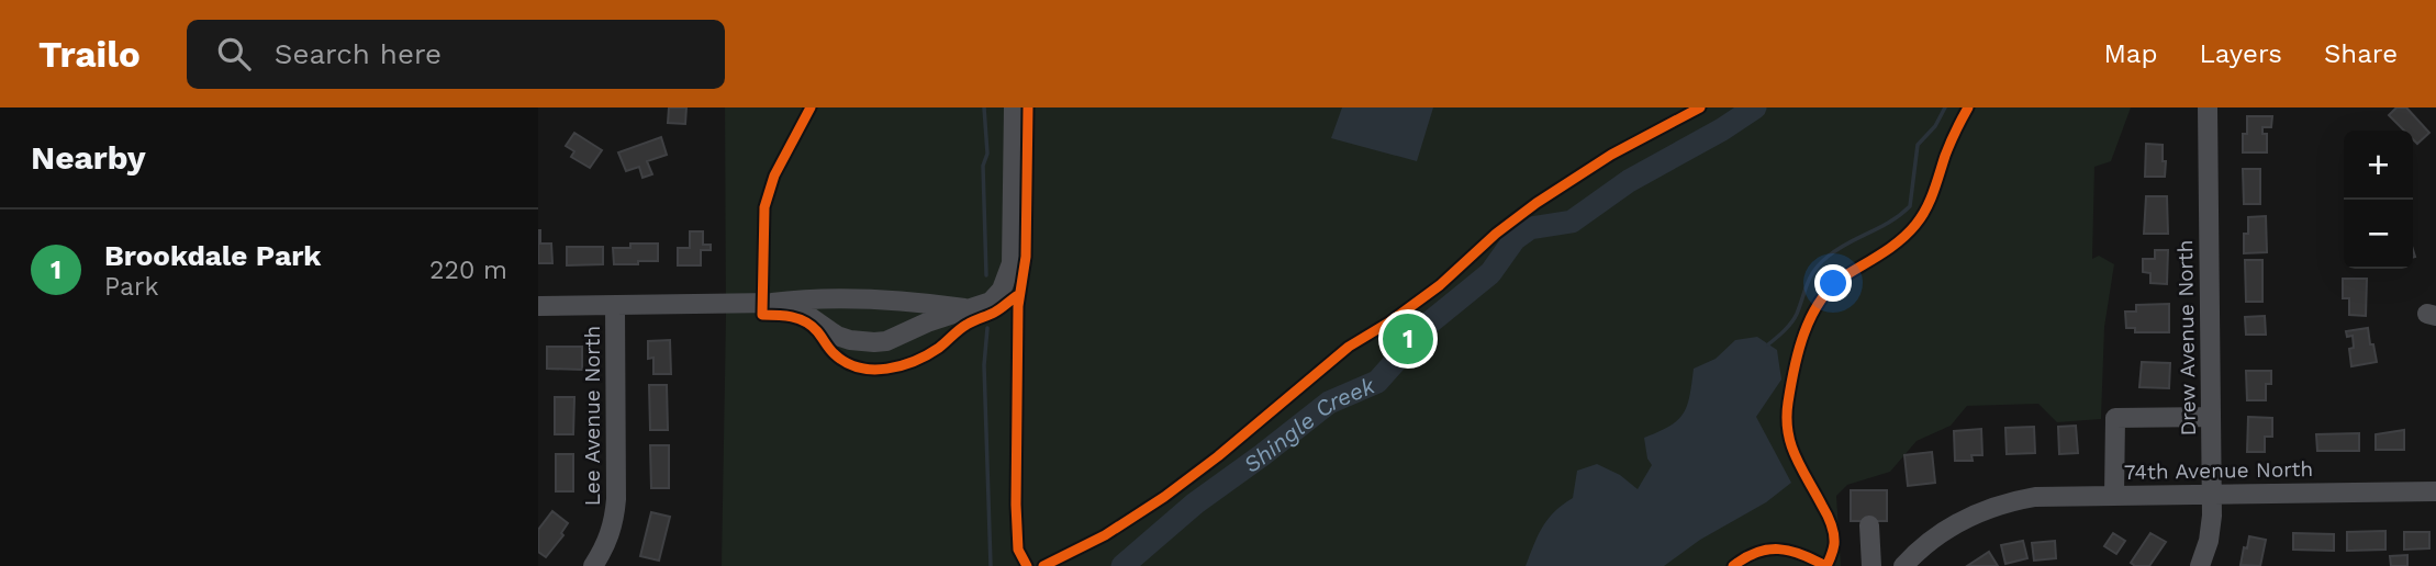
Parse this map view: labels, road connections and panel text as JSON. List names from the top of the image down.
{
  "streets": {
    "street": ["Drew Avenue North", "Lee Avenue North", "74th Avenue North"]
  },
  "crossings": [
    ["Drew Avenue North", "74th Avenue North"]
  ],
  "water": ["Shingle Creek"],
  "page": {
    "header": "Trailo",
    "search": "Search here",
    "nav": ["Map", "Layers", "Share"],
    "heading": "Nearby",
    "map_buttons": ["+", "−"],
    "list": [
      {
        "mark": "1",
        "name": "Brookdale Park",
        "note": "Park",
        "value": "220 m"
      }
    ],
    "pins": "1"
  }
}
